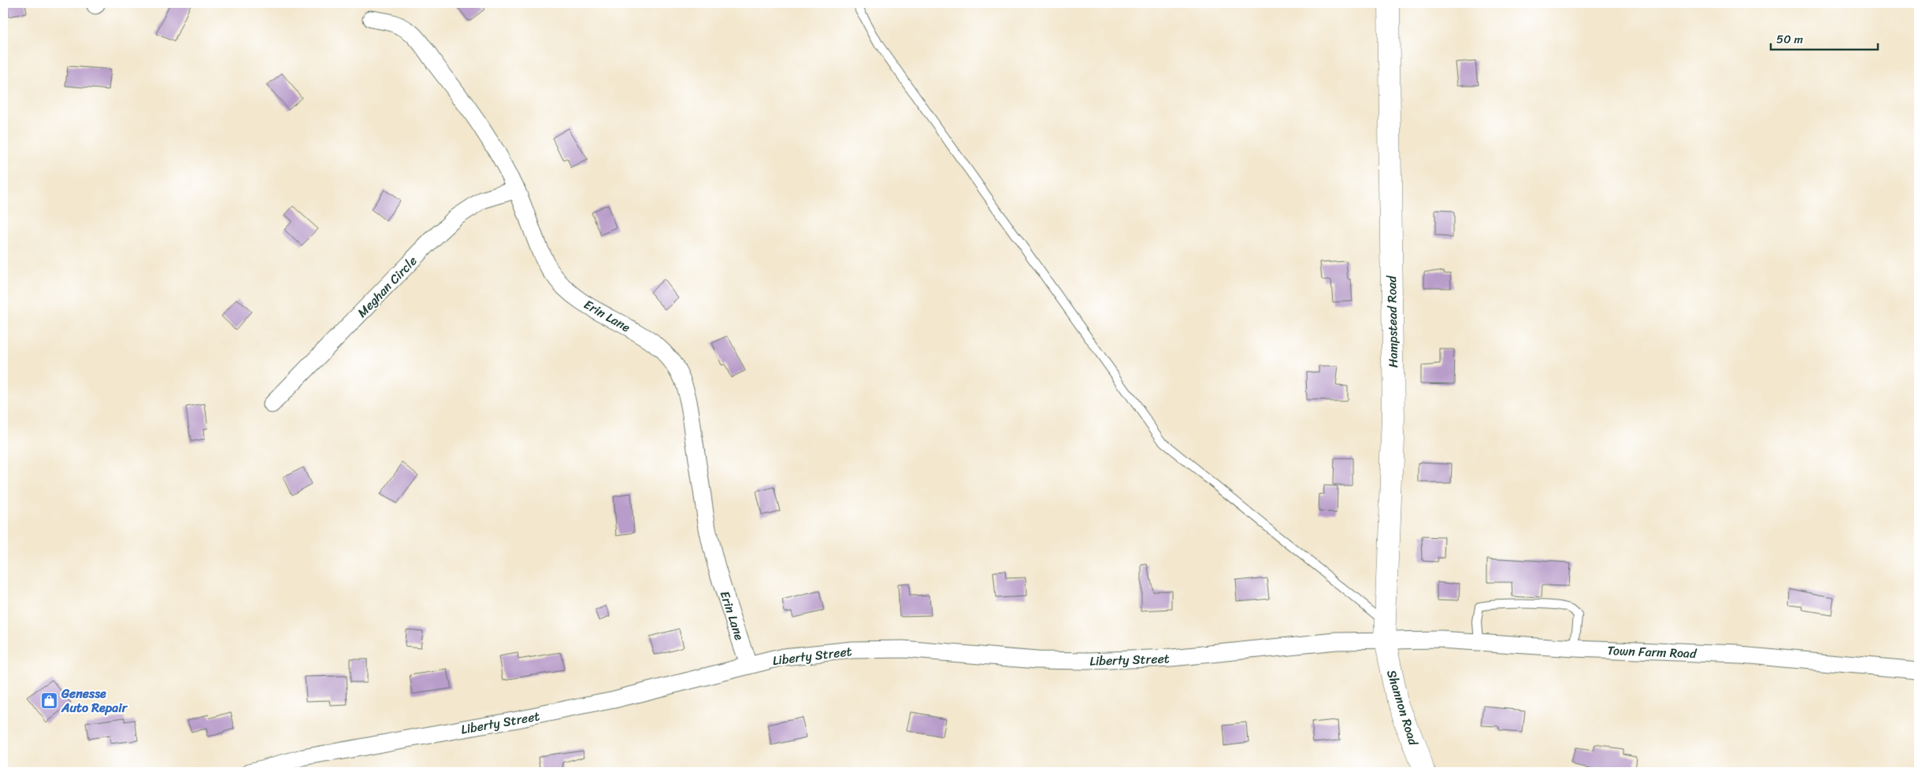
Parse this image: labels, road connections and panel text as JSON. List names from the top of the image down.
{
  "streets": {
    "street": [
      "Meghan Circle",
      "Erin Lane",
      "Hampstead Road",
      "Town Farm Road",
      "Liberty Street",
      "Shannon Road"
    ]
  },
  "crossings": [
    ["Meghan Circle", "Erin Lane"],
    ["Erin Lane", "Liberty Street"],
    ["Hampstead Road", "Town Farm Road"],
    ["Hampstead Road", "Liberty Street"],
    ["Hampstead Road", "Shannon Road"],
    ["Town Farm Road", "Liberty Street"],
    ["Town Farm Road", "Shannon Road"],
    ["Liberty Street", "Shannon Road"]
  ],
  "places": {
    "shop": ["Genesse Auto Repair"]
  },
  "scale_bar": "50 m"
}
